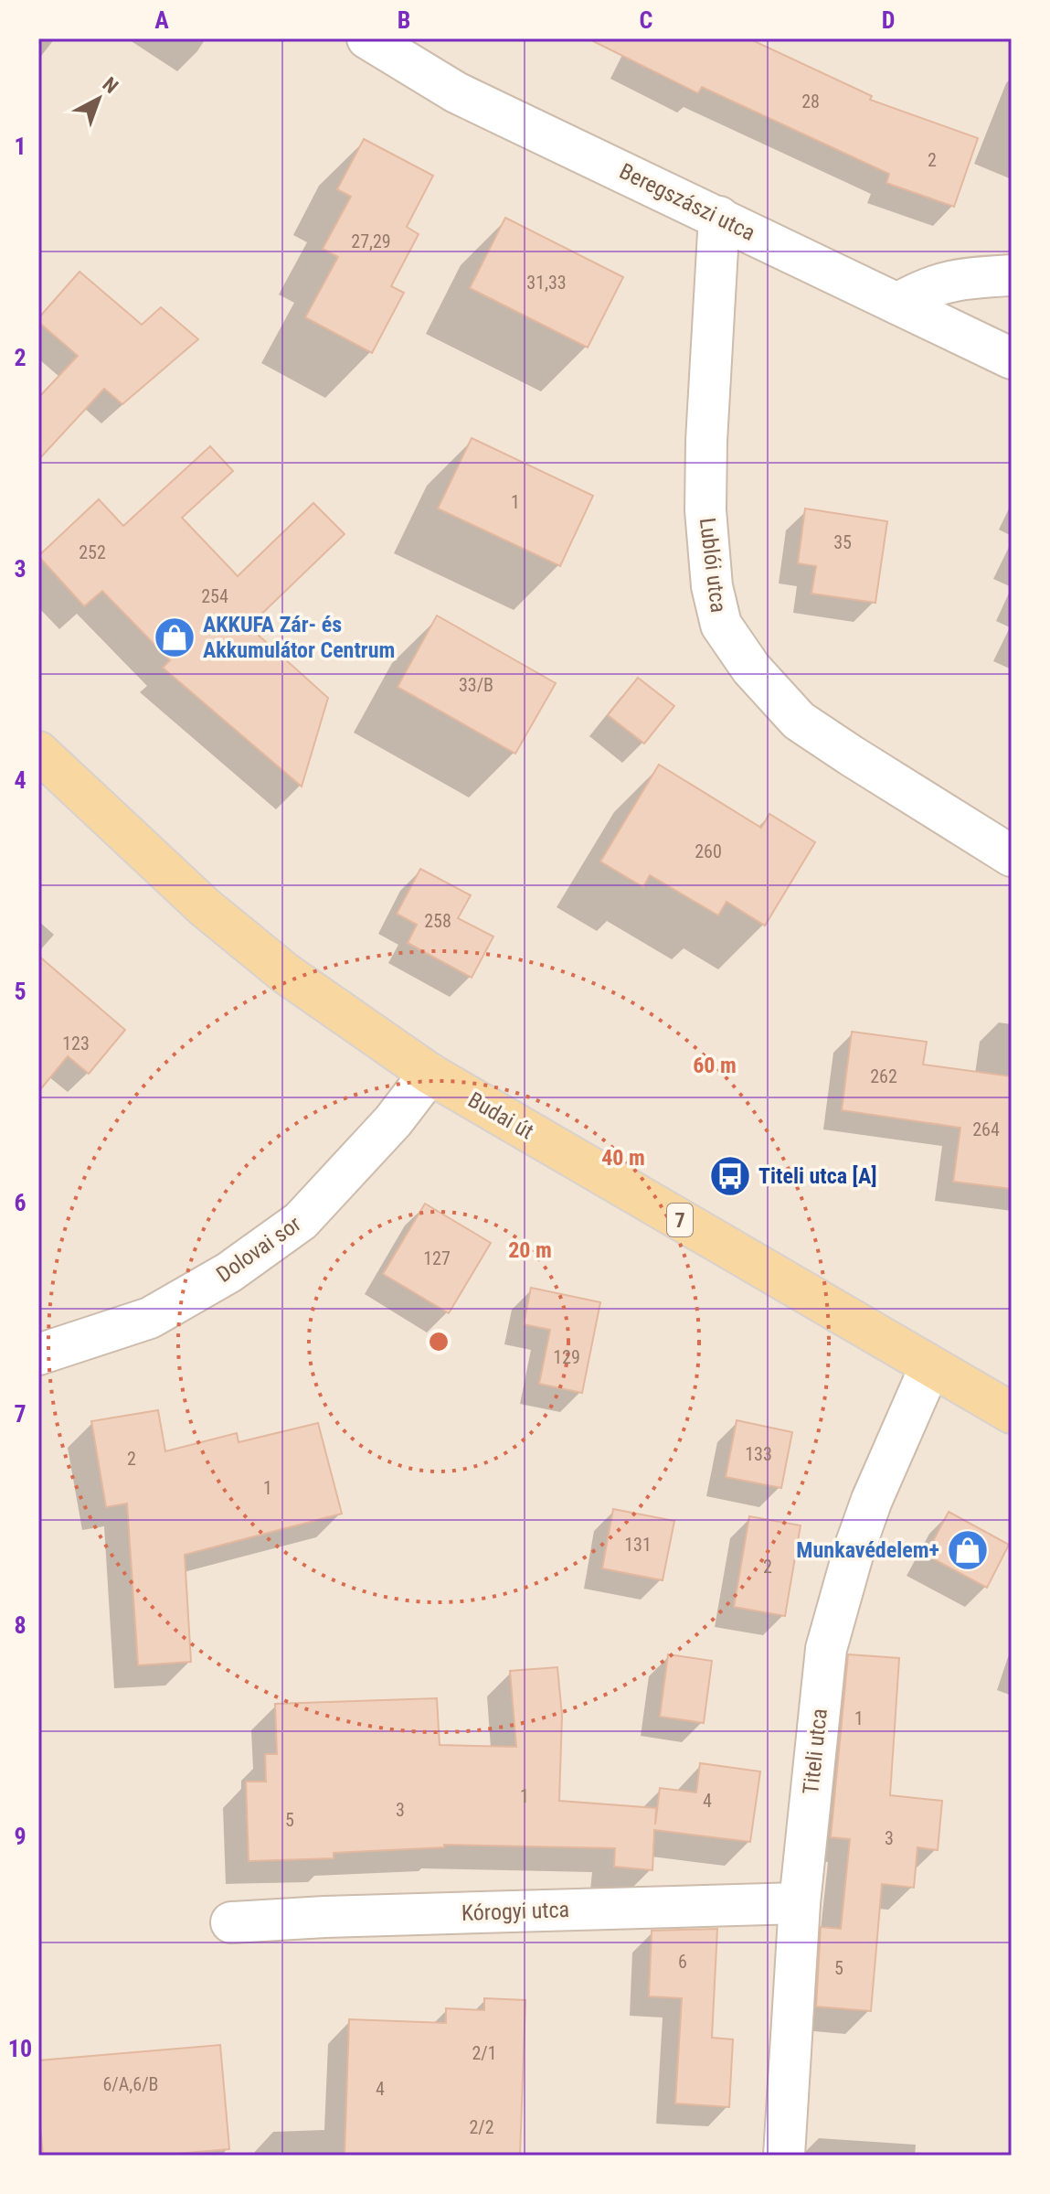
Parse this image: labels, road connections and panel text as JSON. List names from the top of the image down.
{
  "streets": {
    "main road": ["Budai út", "7"],
    "street": [
      "Beregszászi utca",
      "Lublói utca",
      "Dolovai sor",
      "Titeli utca",
      "Kórogyi utca"
    ]
  },
  "crossings": [
    ["Beregszászi utca", "Lublói utca"],
    ["Budai út", "Dolovai sor"],
    ["Budai út", "Titeli utca"],
    ["Titeli utca", "Kórogyi utca"]
  ],
  "places": {
    "shop": ["AKKUFA Zár- és Akkumulátor Centrum", "Munkavédelem+"],
    "bus stop": ["Titeli utca [A]"]
  },
  "house_numbers": [
    "28",
    "2",
    "27,29",
    "31,33",
    "1",
    "35",
    "252",
    "254",
    "33/B",
    "260",
    "258",
    "123",
    "262",
    "264",
    "127",
    "129",
    "133",
    "2",
    "1",
    "131",
    "2",
    "1",
    "1",
    "4",
    "3",
    "5",
    "3",
    "6",
    "5",
    "2/1",
    "6/A,6/B",
    "4",
    "2/2"
  ],
  "north": "top right",
  "grid": {
    "columns": [
      "A",
      "B",
      "C",
      "D"
    ],
    "rows": [
      "1",
      "2",
      "3",
      "4",
      "5",
      "6",
      "7",
      "8",
      "9",
      "10"
    ]
  },
  "rings": ["60 m", "40 m", "20 m"]
}
